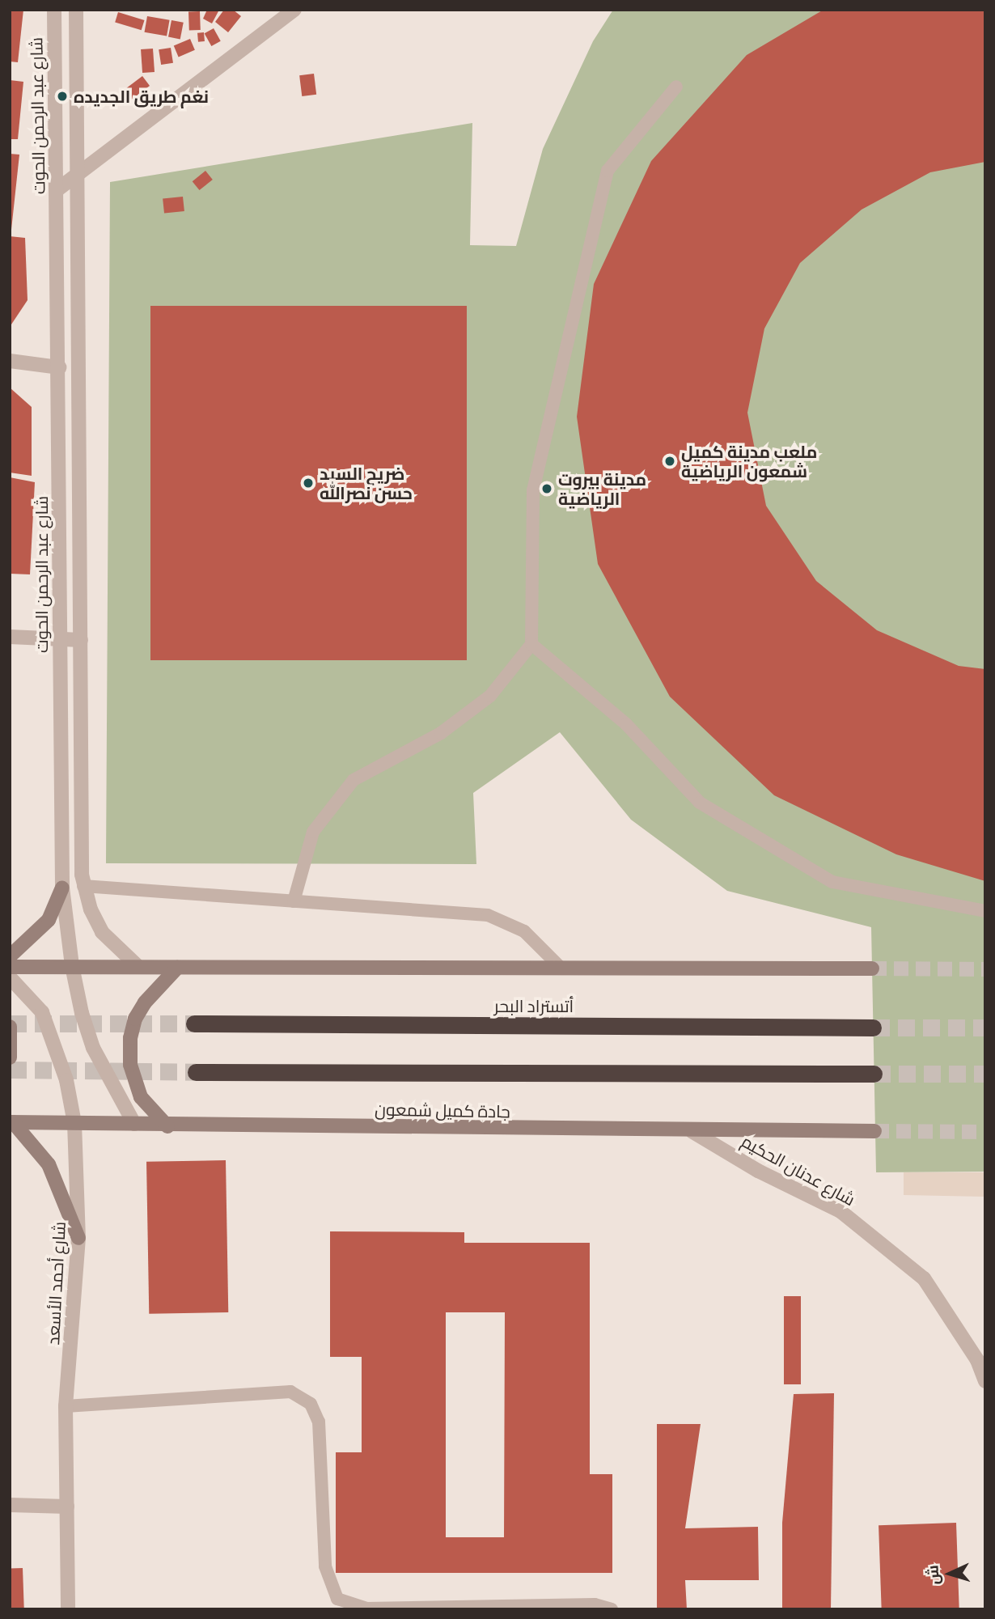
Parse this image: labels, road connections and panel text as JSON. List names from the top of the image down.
{
  "streets": {
    "highway": ["أتستراد البحر"],
    "main road": ["جادة كميل شمعون"],
    "street": ["شارع عبد الرحمن الحوت", "شارع عدنان الحكيم", "شارع أحمد الأسعد"]
  },
  "crossings": [
    ["شارع عبد الرحمن الحوت", "جادة كميل شمعون"],
    ["جادة كميل شمعون", "شارع عدنان الحكيم"],
    ["جادة كميل شمعون", "شارع أحمد الأسعد"]
  ],
  "places": [
    "نغم طريق الجديده",
    "ملعب مدينة كميل شمعون الرياضية",
    "ضريح السيد حسن نصرالله",
    "مدينة بيروت الرياضية"
  ],
  "north": "left"
}
